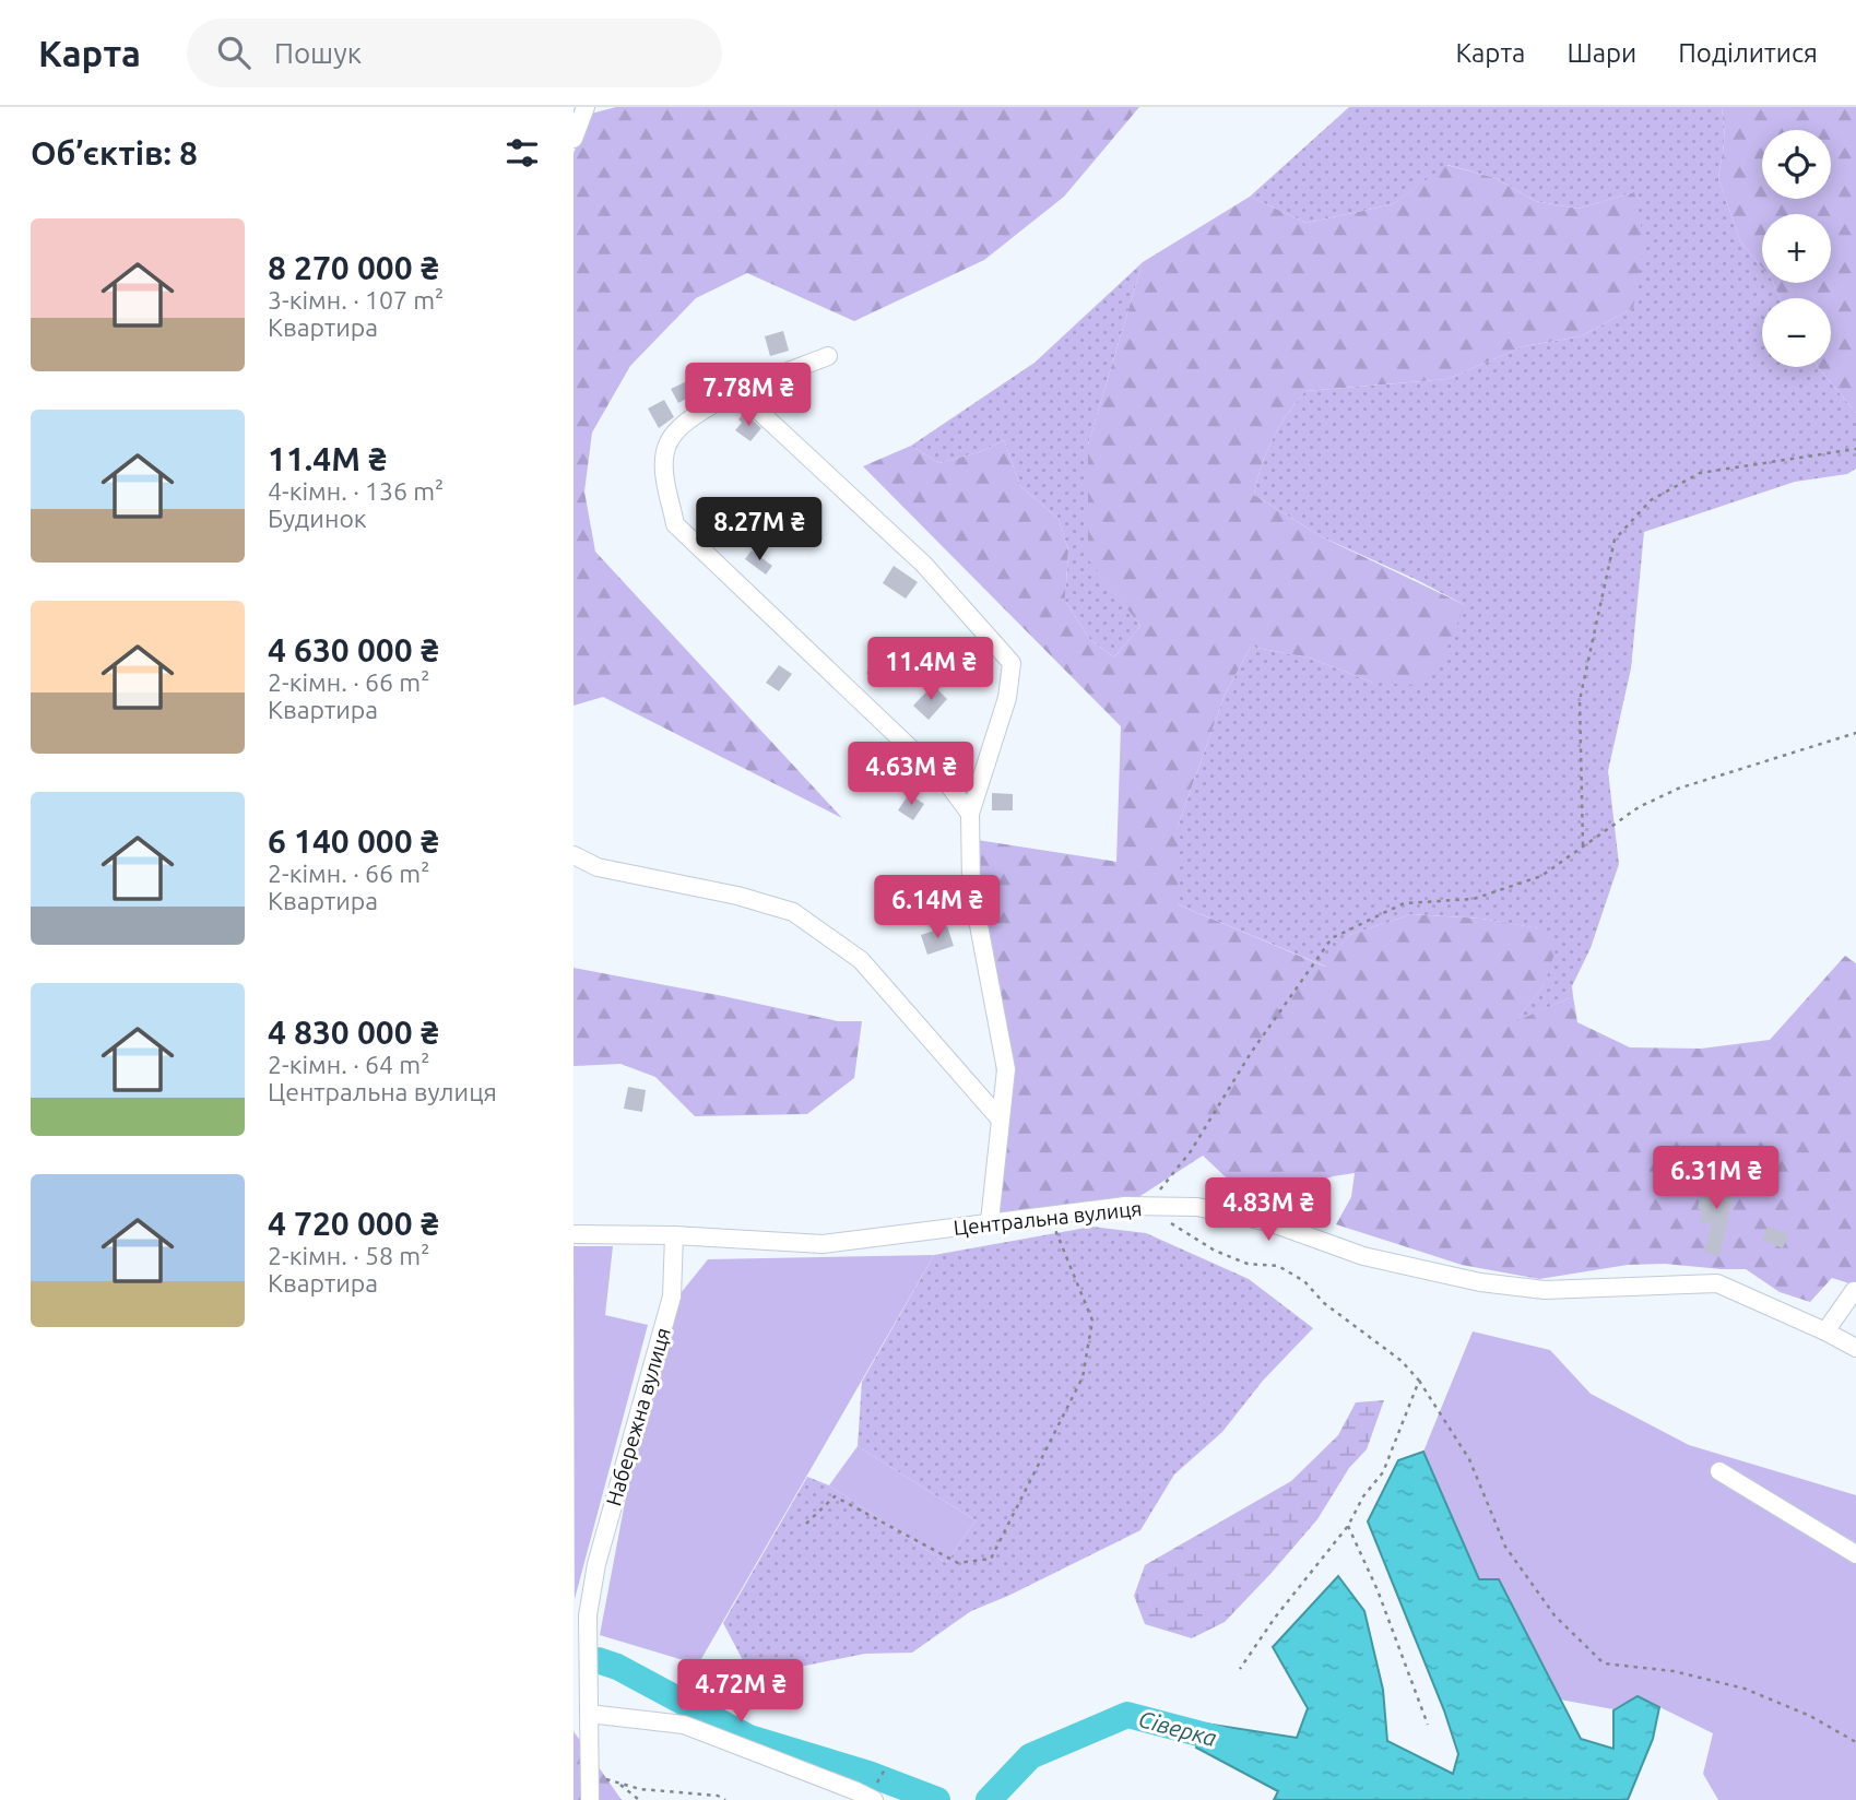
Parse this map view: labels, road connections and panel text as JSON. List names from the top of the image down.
{
  "streets": {
    "street": ["Центральна вулиця", "Набережна вулиця"]
  },
  "crossings": [
    ["Центральна вулиця", "Набережна вулиця"]
  ],
  "water": ["Сіверка"],
  "page": {
    "header": "Карта",
    "search": "Пошук",
    "nav": ["Карта", "Шари", "Поділитися"],
    "heading": "Об’єктів: 8",
    "map_buttons": ["+", "−"],
    "list": [
      {
        "name": "8 270 000 ₴",
        "note": "3-кімн. · 107 m² · Квартира"
      },
      {
        "name": "11.4M ₴",
        "note": "4-кімн. · 136 m² · Будинок"
      },
      {
        "name": "4 630 000 ₴",
        "note": "2-кімн. · 66 m² · Квартира"
      },
      {
        "name": "6 140 000 ₴",
        "note": "2-кімн. · 66 m² · Квартира"
      },
      {
        "name": "4 830 000 ₴",
        "note": "2-кімн. · 64 m² · Центральна вулиця"
      },
      {
        "name": "4 720 000 ₴",
        "note": "2-кімн. · 58 m² · Квартира"
      }
    ],
    "price": [
      "7.78M ₴",
      "8.27M ₴",
      "11.4M ₴",
      "4.63M ₴",
      "6.14M ₴",
      "6.31M ₴",
      "4.83M ₴",
      "4.72M ₴"
    ]
  }
}
